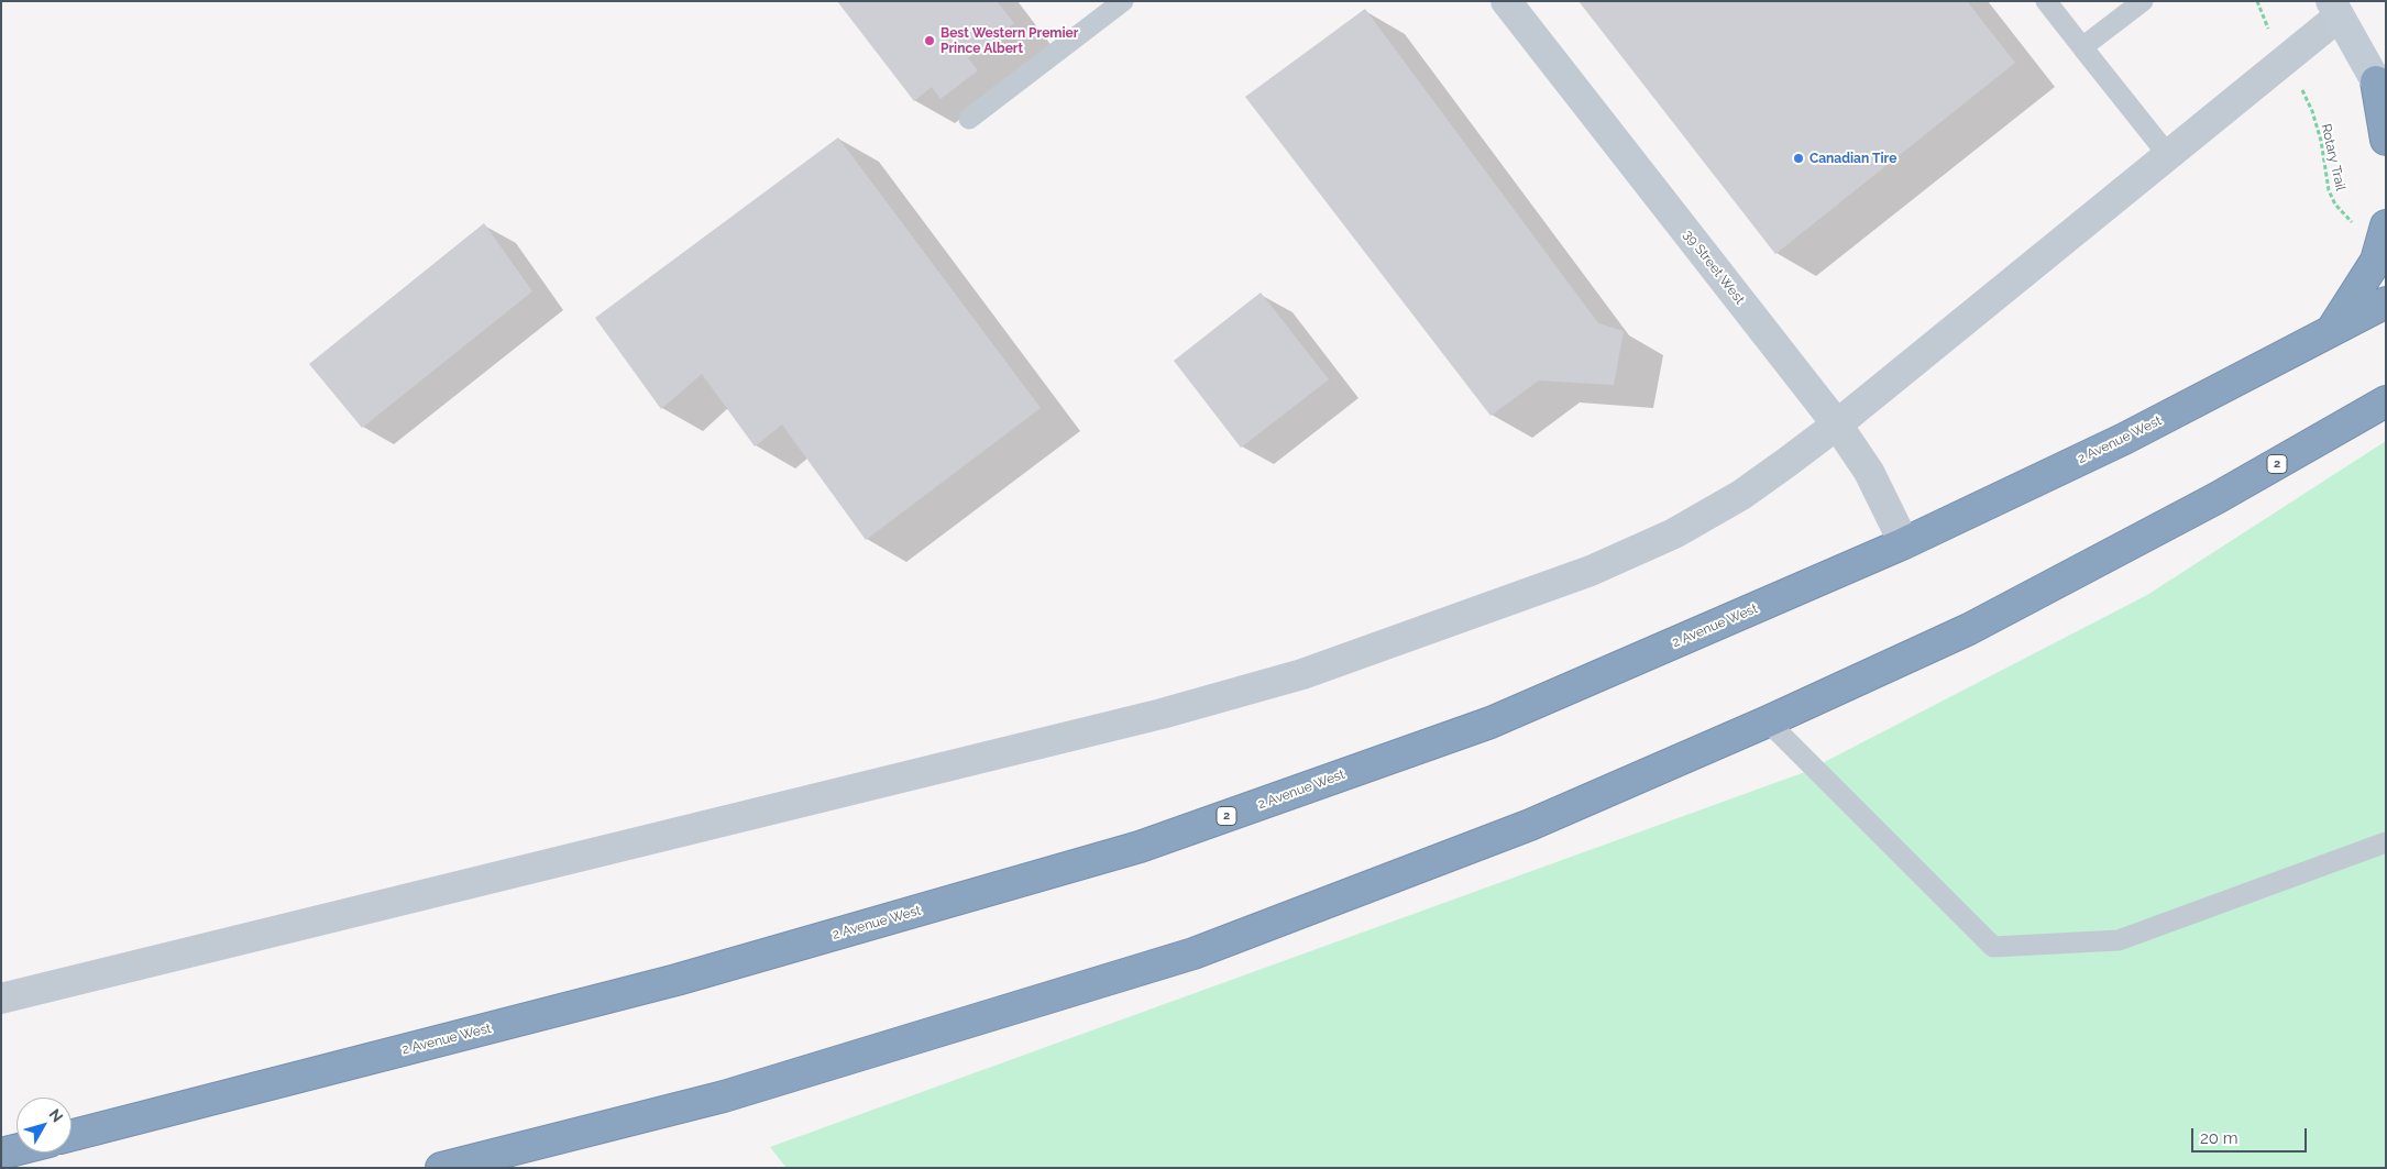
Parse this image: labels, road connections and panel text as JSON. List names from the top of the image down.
{
  "streets": {
    "highway": ["2 Avenue West", "2"],
    "street": ["39 Street West"],
    "path": ["Rotary Trail"]
  },
  "crossings": [
    ["39 Street West", "2 Avenue West"]
  ],
  "places": ["Best Western Premier Prince Albert", "Canadian Tire"],
  "scale_bar": "20 m",
  "north": "top right"
}
